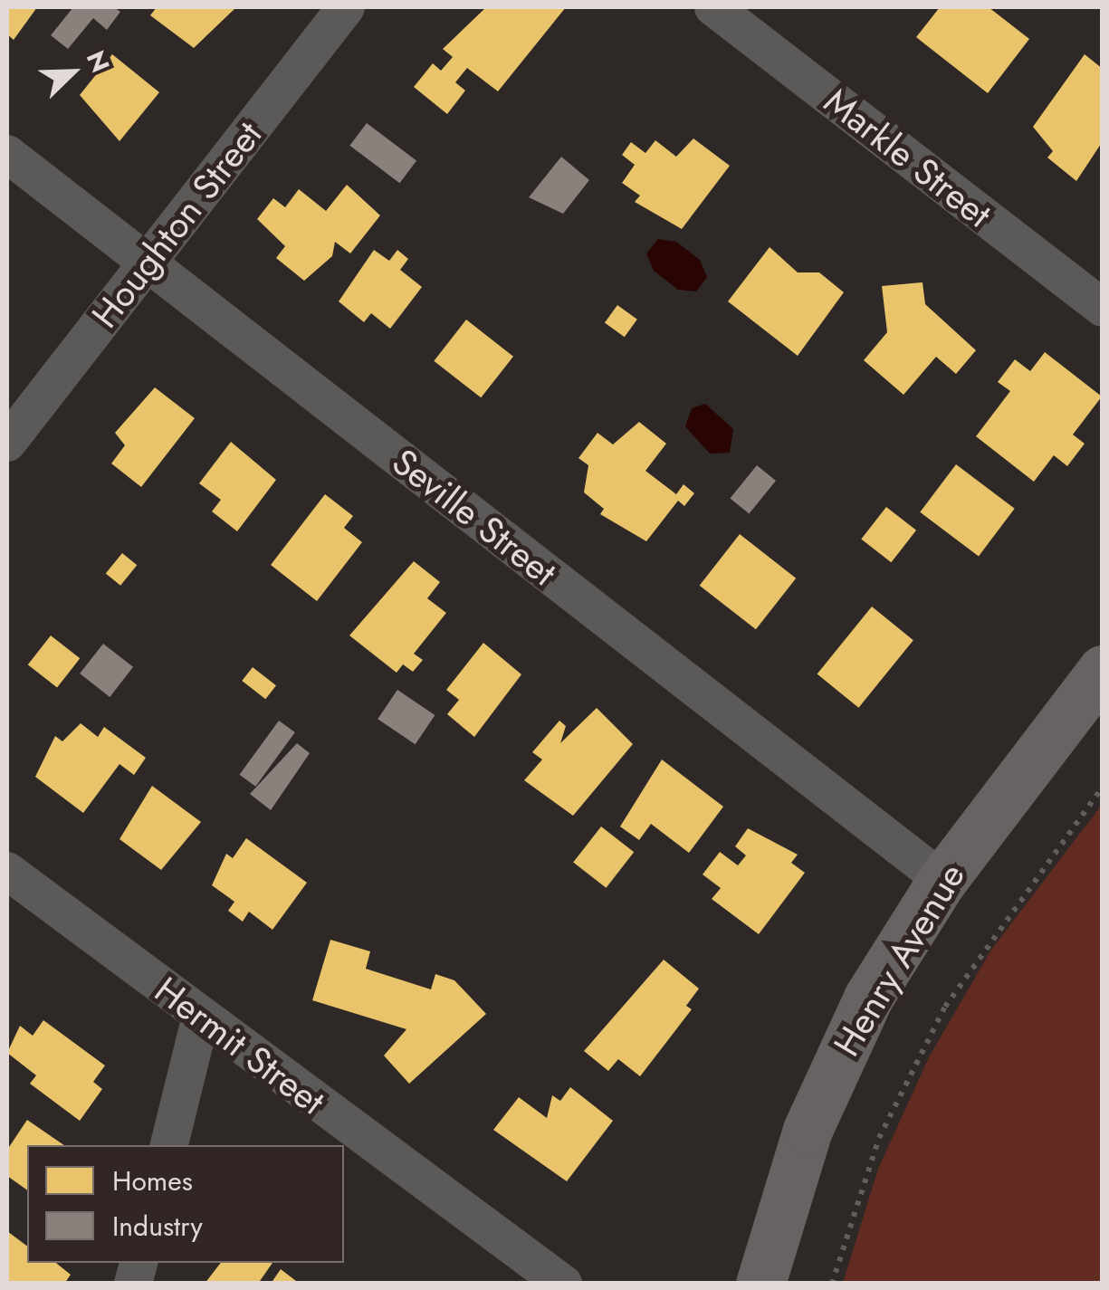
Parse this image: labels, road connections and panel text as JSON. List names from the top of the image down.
{
  "streets": {
    "main road": ["Henry Avenue"],
    "street": [
      "Markle Street",
      "Houghton Street",
      "Seville Street",
      "Hermit Street"
    ]
  },
  "crossings": [
    ["Houghton Street", "Seville Street"],
    ["Seville Street", "Henry Avenue"]
  ],
  "legend": ["Homes", "Industry"],
  "north": "top right"
}
